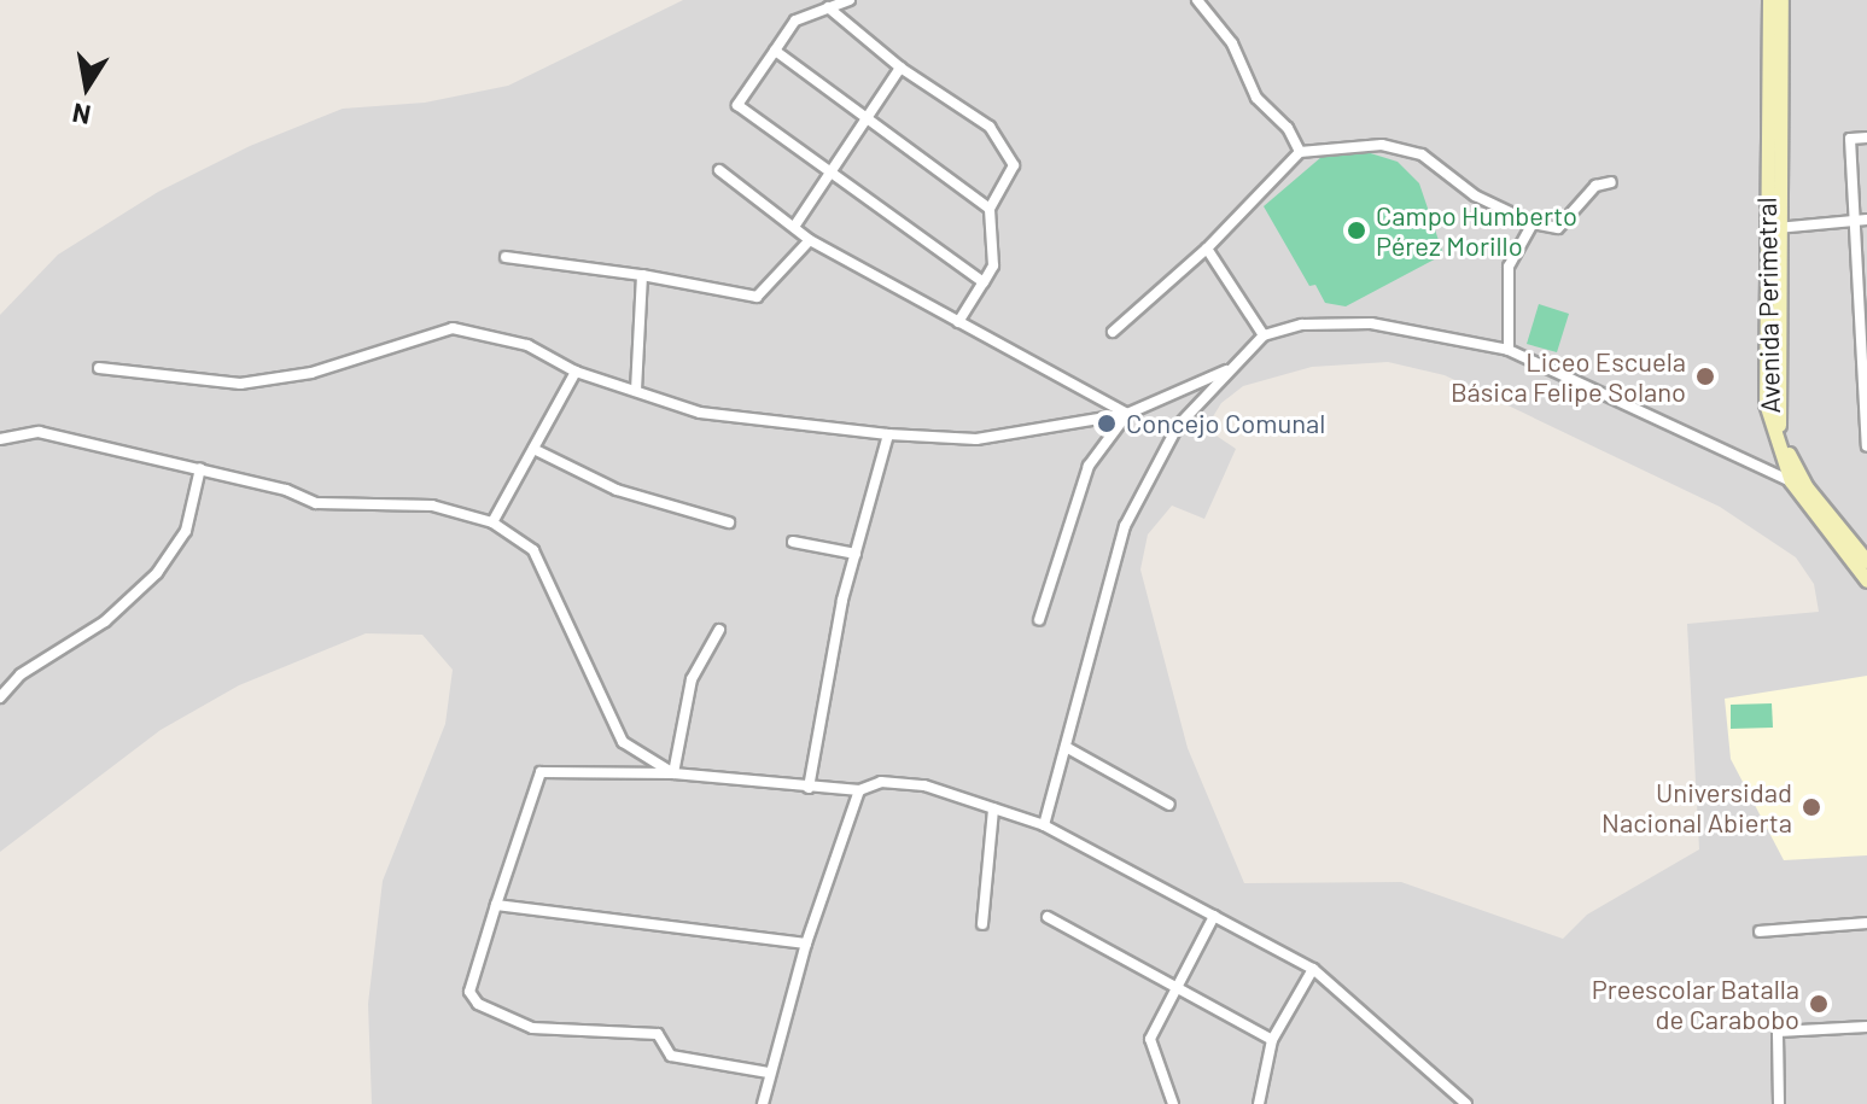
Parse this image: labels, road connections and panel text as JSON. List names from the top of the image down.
{
  "streets": {
    "main road": ["Avenida Perimetral"]
  },
  "places": [
    "Campo Humberto Pérez Morillo",
    "Liceo Escuela Básica Felipe Solano",
    "Concejo Comunal",
    "Universidad Nacional Abierta",
    "Preescolar Batalla de Carabobo"
  ],
  "north": "bottom"
}
